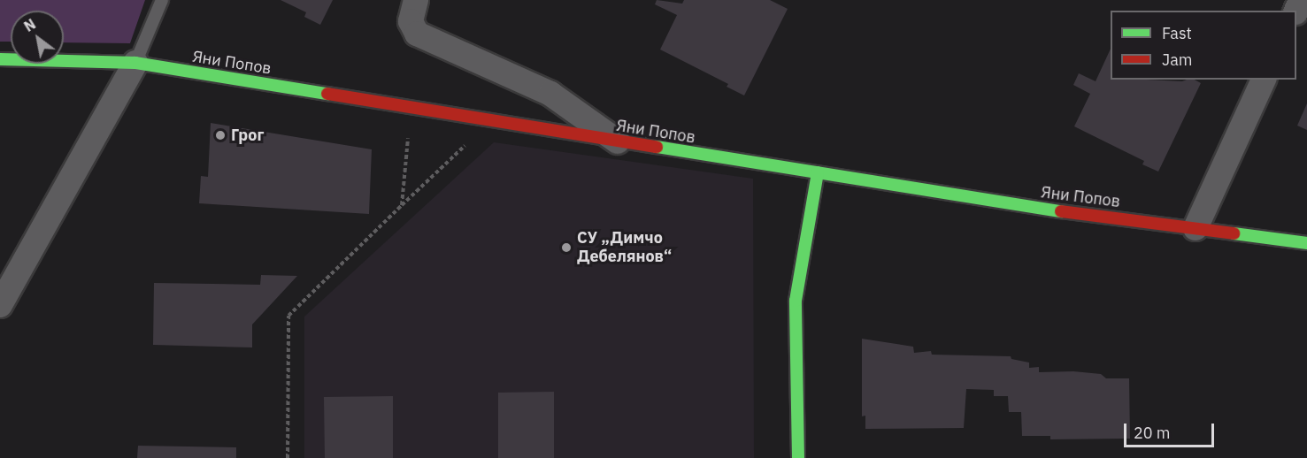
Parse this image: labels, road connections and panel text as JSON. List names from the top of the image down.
{
  "streets": {
    "street": ["Яни Попов"]
  },
  "places": ["Грог", "СУ „Димчо Дебелянов“"],
  "legend": ["Fast", "Jam"],
  "scale_bar": "20 m",
  "north": "top left"
}
